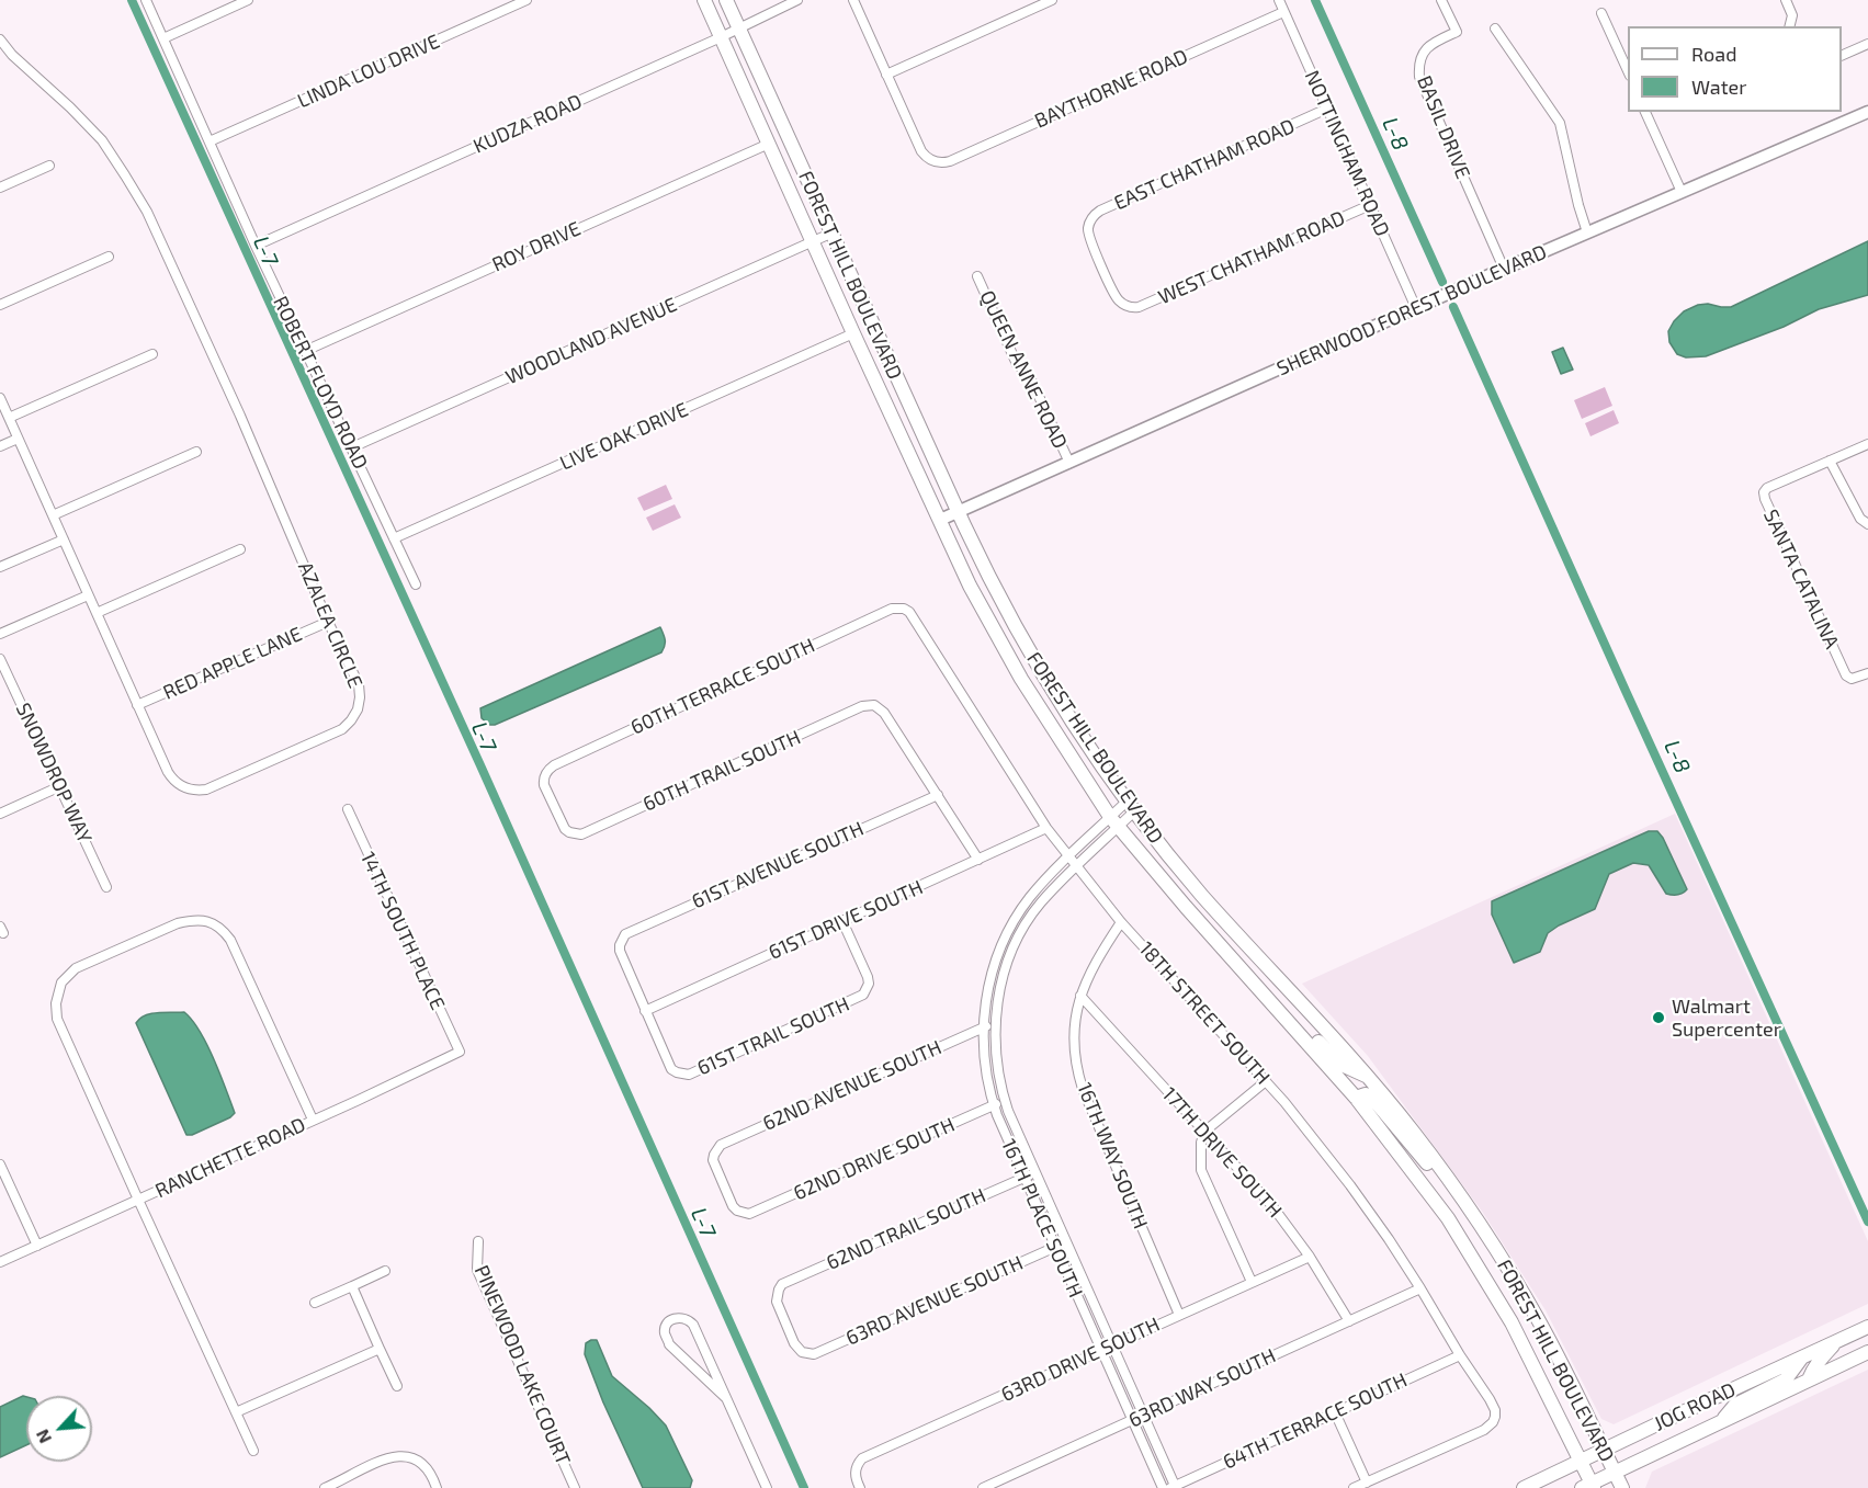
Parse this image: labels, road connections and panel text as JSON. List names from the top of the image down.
{
  "streets": {
    "main road": ["FOREST HILL BOULEVARD", "JOG ROAD"],
    "street": [
      "LINDA LOU DRIVE",
      "BAYTHORNE ROAD",
      "KUDZA ROAD",
      "BASIL DRIVE",
      "NOTTINGHAM ROAD",
      "EAST CHATHAM ROAD",
      "ROY DRIVE",
      "WEST CHATHAM ROAD",
      "SHERWOOD FOREST BOULEVARD",
      "WOODLAND AVENUE",
      "QUEEN ANNE ROAD",
      "ROBERT FLOYD ROAD",
      "LIVE OAK DRIVE",
      "SANTA CATALINA",
      "AZALEA CIRCLE",
      "RED APPLE LANE",
      "60TH TERRACE SOUTH",
      "60TH TRAIL SOUTH",
      "SNOWDROP WAY",
      "61ST AVENUE SOUTH",
      "61ST DRIVE SOUTH",
      "14TH SOUTH PLACE",
      "18TH STREET SOUTH",
      "61ST TRAIL SOUTH",
      "62ND AVENUE SOUTH",
      "17TH DRIVE SOUTH",
      "16TH WAY SOUTH",
      "RANCHETTE ROAD",
      "62ND DRIVE SOUTH",
      "16TH PLACE SOUTH",
      "62ND TRAIL SOUTH",
      "63RD AVENUE SOUTH",
      "63RD DRIVE SOUTH",
      "PINEWOOD LAKE COURT",
      "63RD WAY SOUTH",
      "64TH TERRACE SOUTH"
    ]
  },
  "crossings": [
    ["LINDA LOU DRIVE", "ROBERT FLOYD ROAD"],
    ["BAYTHORNE ROAD", "NOTTINGHAM ROAD"],
    ["KUDZA ROAD", "FOREST HILL BOULEVARD"],
    ["KUDZA ROAD", "ROBERT FLOYD ROAD"],
    ["BASIL DRIVE", "SHERWOOD FOREST BOULEVARD"],
    ["NOTTINGHAM ROAD", "EAST CHATHAM ROAD"],
    ["NOTTINGHAM ROAD", "WEST CHATHAM ROAD"],
    ["NOTTINGHAM ROAD", "SHERWOOD FOREST BOULEVARD"],
    ["EAST CHATHAM ROAD", "WEST CHATHAM ROAD"],
    ["ROY DRIVE", "FOREST HILL BOULEVARD"],
    ["ROY DRIVE", "ROBERT FLOYD ROAD"],
    ["FOREST HILL BOULEVARD", "SHERWOOD FOREST BOULEVARD"],
    ["FOREST HILL BOULEVARD", "WOODLAND AVENUE"],
    ["FOREST HILL BOULEVARD", "LIVE OAK DRIVE"],
    ["FOREST HILL BOULEVARD", "16TH PLACE SOUTH"],
    ["FOREST HILL BOULEVARD", "JOG ROAD"],
    ["SHERWOOD FOREST BOULEVARD", "QUEEN ANNE ROAD"],
    ["WOODLAND AVENUE", "ROBERT FLOYD ROAD"],
    ["ROBERT FLOYD ROAD", "LIVE OAK DRIVE"],
    ["AZALEA CIRCLE", "RED APPLE LANE"],
    ["60TH TERRACE SOUTH", "60TH TRAIL SOUTH"],
    ["60TH TERRACE SOUTH", "18TH STREET SOUTH"],
    ["60TH TRAIL SOUTH", "61ST AVENUE SOUTH"],
    ["61ST AVENUE SOUTH", "61ST DRIVE SOUTH"],
    ["61ST AVENUE SOUTH", "61ST TRAIL SOUTH"],
    ["61ST DRIVE SOUTH", "18TH STREET SOUTH"],
    ["61ST DRIVE SOUTH", "61ST TRAIL SOUTH"],
    ["14TH SOUTH PLACE", "RANCHETTE ROAD"],
    ["18TH STREET SOUTH", "16TH WAY SOUTH"],
    ["18TH STREET SOUTH", "16TH PLACE SOUTH"],
    ["18TH STREET SOUTH", "63RD WAY SOUTH"],
    ["18TH STREET SOUTH", "64TH TERRACE SOUTH"],
    ["62ND AVENUE SOUTH", "62ND DRIVE SOUTH"],
    ["62ND AVENUE SOUTH", "16TH PLACE SOUTH"],
    ["17TH DRIVE SOUTH", "16TH WAY SOUTH"],
    ["17TH DRIVE SOUTH", "63RD DRIVE SOUTH"],
    ["17TH DRIVE SOUTH", "63RD WAY SOUTH"],
    ["16TH WAY SOUTH", "63RD DRIVE SOUTH"],
    ["62ND DRIVE SOUTH", "16TH PLACE SOUTH"],
    ["16TH PLACE SOUTH", "62ND TRAIL SOUTH"],
    ["16TH PLACE SOUTH", "63RD AVENUE SOUTH"],
    ["16TH PLACE SOUTH", "63RD DRIVE SOUTH"],
    ["16TH PLACE SOUTH", "63RD WAY SOUTH"],
    ["16TH PLACE SOUTH", "64TH TERRACE SOUTH"],
    ["62ND TRAIL SOUTH", "63RD AVENUE SOUTH"]
  ],
  "water": ["L-8", "L-7"],
  "places": ["Walmart Supercenter"],
  "legend": ["Road", "Water"],
  "north": "bottom left"
}
